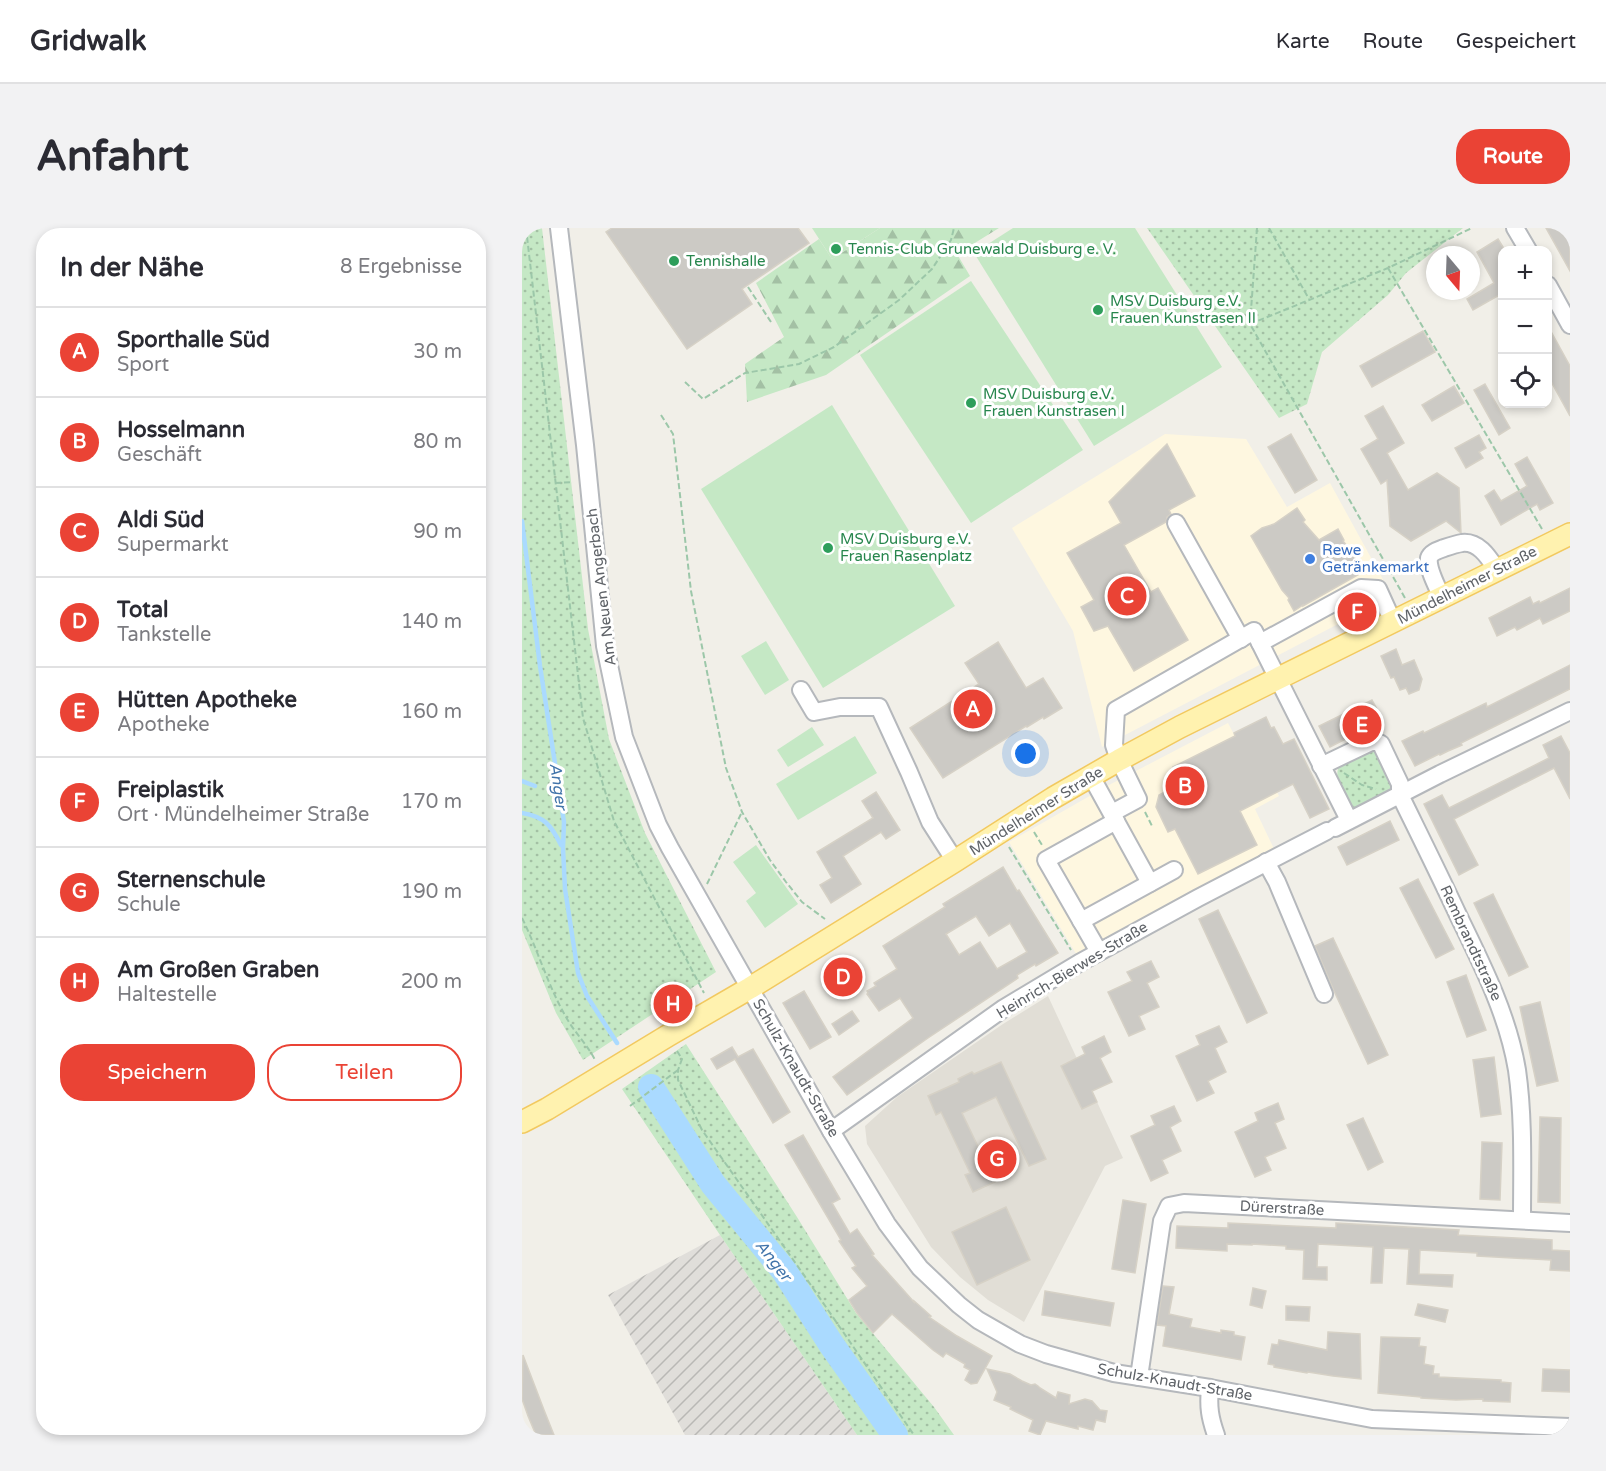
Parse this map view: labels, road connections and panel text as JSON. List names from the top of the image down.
{
  "streets": {
    "main road": ["Mündelheimer Straße"],
    "street": [
      "Am Neuen Angerbach",
      "Rembrandtstraße",
      "Heinrich-Bierwes-Straße",
      "Schulz-Knaudt-Straße",
      "Dürerstraße"
    ]
  },
  "crossings": [
    ["Mündelheimer Straße", "Am Neuen Angerbach"],
    ["Mündelheimer Straße", "Schulz-Knaudt-Straße"],
    ["Am Neuen Angerbach", "Schulz-Knaudt-Straße"],
    ["Rembrandtstraße", "Heinrich-Bierwes-Straße"],
    ["Rembrandtstraße", "Dürerstraße"],
    ["Heinrich-Bierwes-Straße", "Schulz-Knaudt-Straße"],
    ["Schulz-Knaudt-Straße", "Dürerstraße"]
  ],
  "water": ["Anger"],
  "places": [
    "Tennis-Club Grunewald Duisburg e. V.",
    "Tennishalle",
    "MSV Duisburg e.V. Frauen Kunstrasen II",
    "MSV Duisburg e.V. Frauen Kunstrasen I",
    "MSV Duisburg e.V. Frauen Rasenplatz",
    "Rewe Getränkemarkt"
  ],
  "north": "bottom",
  "page": {
    "header": "Gridwalk",
    "nav": ["Karte", "Route", "Gespeichert"],
    "buttons": [
      "Route",
      ["Speichern", "Teilen"]
    ],
    "title": "Anfahrt",
    "heading": ["In der Nähe", "8 Ergebnisse"],
    "map_buttons": ["+", "−"],
    "list": [
      {
        "mark": "A",
        "name": "Sporthalle Süd",
        "note": "Sport",
        "value": "30 m"
      },
      {
        "mark": "B",
        "name": "Hosselmann",
        "note": "Geschäft",
        "value": "80 m"
      },
      {
        "mark": "C",
        "name": "Aldi Süd",
        "note": "Supermarkt",
        "value": "90 m"
      },
      {
        "mark": "D",
        "name": "Total",
        "note": "Tankstelle",
        "value": "140 m"
      },
      {
        "mark": "E",
        "name": "Hütten Apotheke",
        "note": "Apotheke",
        "value": "160 m"
      },
      {
        "mark": "F",
        "name": "Freiplastik",
        "note": "Ort · Mündelheimer Straße",
        "value": "170 m"
      },
      {
        "mark": "G",
        "name": "Sternenschule",
        "note": "Schule",
        "value": "190 m"
      },
      {
        "mark": "H",
        "name": "Am Großen Graben",
        "note": "Haltestelle",
        "value": "200 m"
      }
    ],
    "pins": [
      "C",
      "F",
      "A",
      "E",
      "B",
      "D",
      "H",
      "G"
    ]
  }
}
